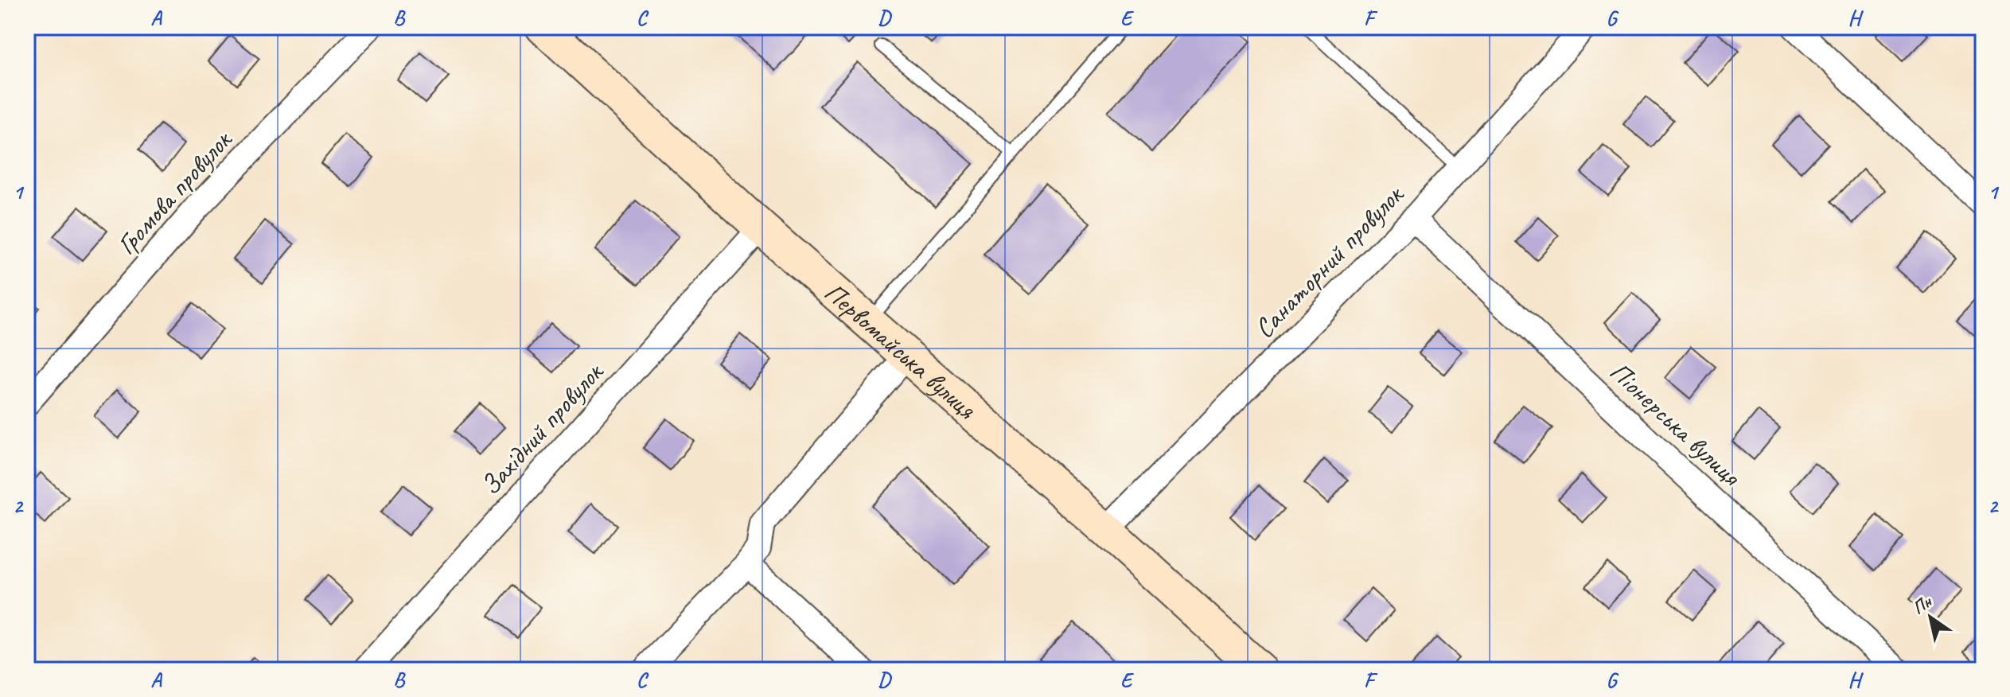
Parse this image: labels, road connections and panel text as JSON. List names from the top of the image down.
{
  "streets": {
    "main road": ["Первомайська вулиця"],
    "street": [
      "Громова провулок",
      "Санаторний провулок",
      "Піонерська вулиця",
      "Західний провулок"
    ]
  },
  "crossings": [
    ["Санаторний провулок", "Первомайська вулиця"],
    ["Санаторний провулок", "Піонерська вулиця"],
    ["Первомайська вулиця", "Західний провулок"]
  ],
  "north": "top left",
  "grid": {
    "columns": [
      "A",
      "B",
      "C",
      "D",
      "E",
      "F",
      "G",
      "H"
    ],
    "rows": ["1", "2"]
  }
}
